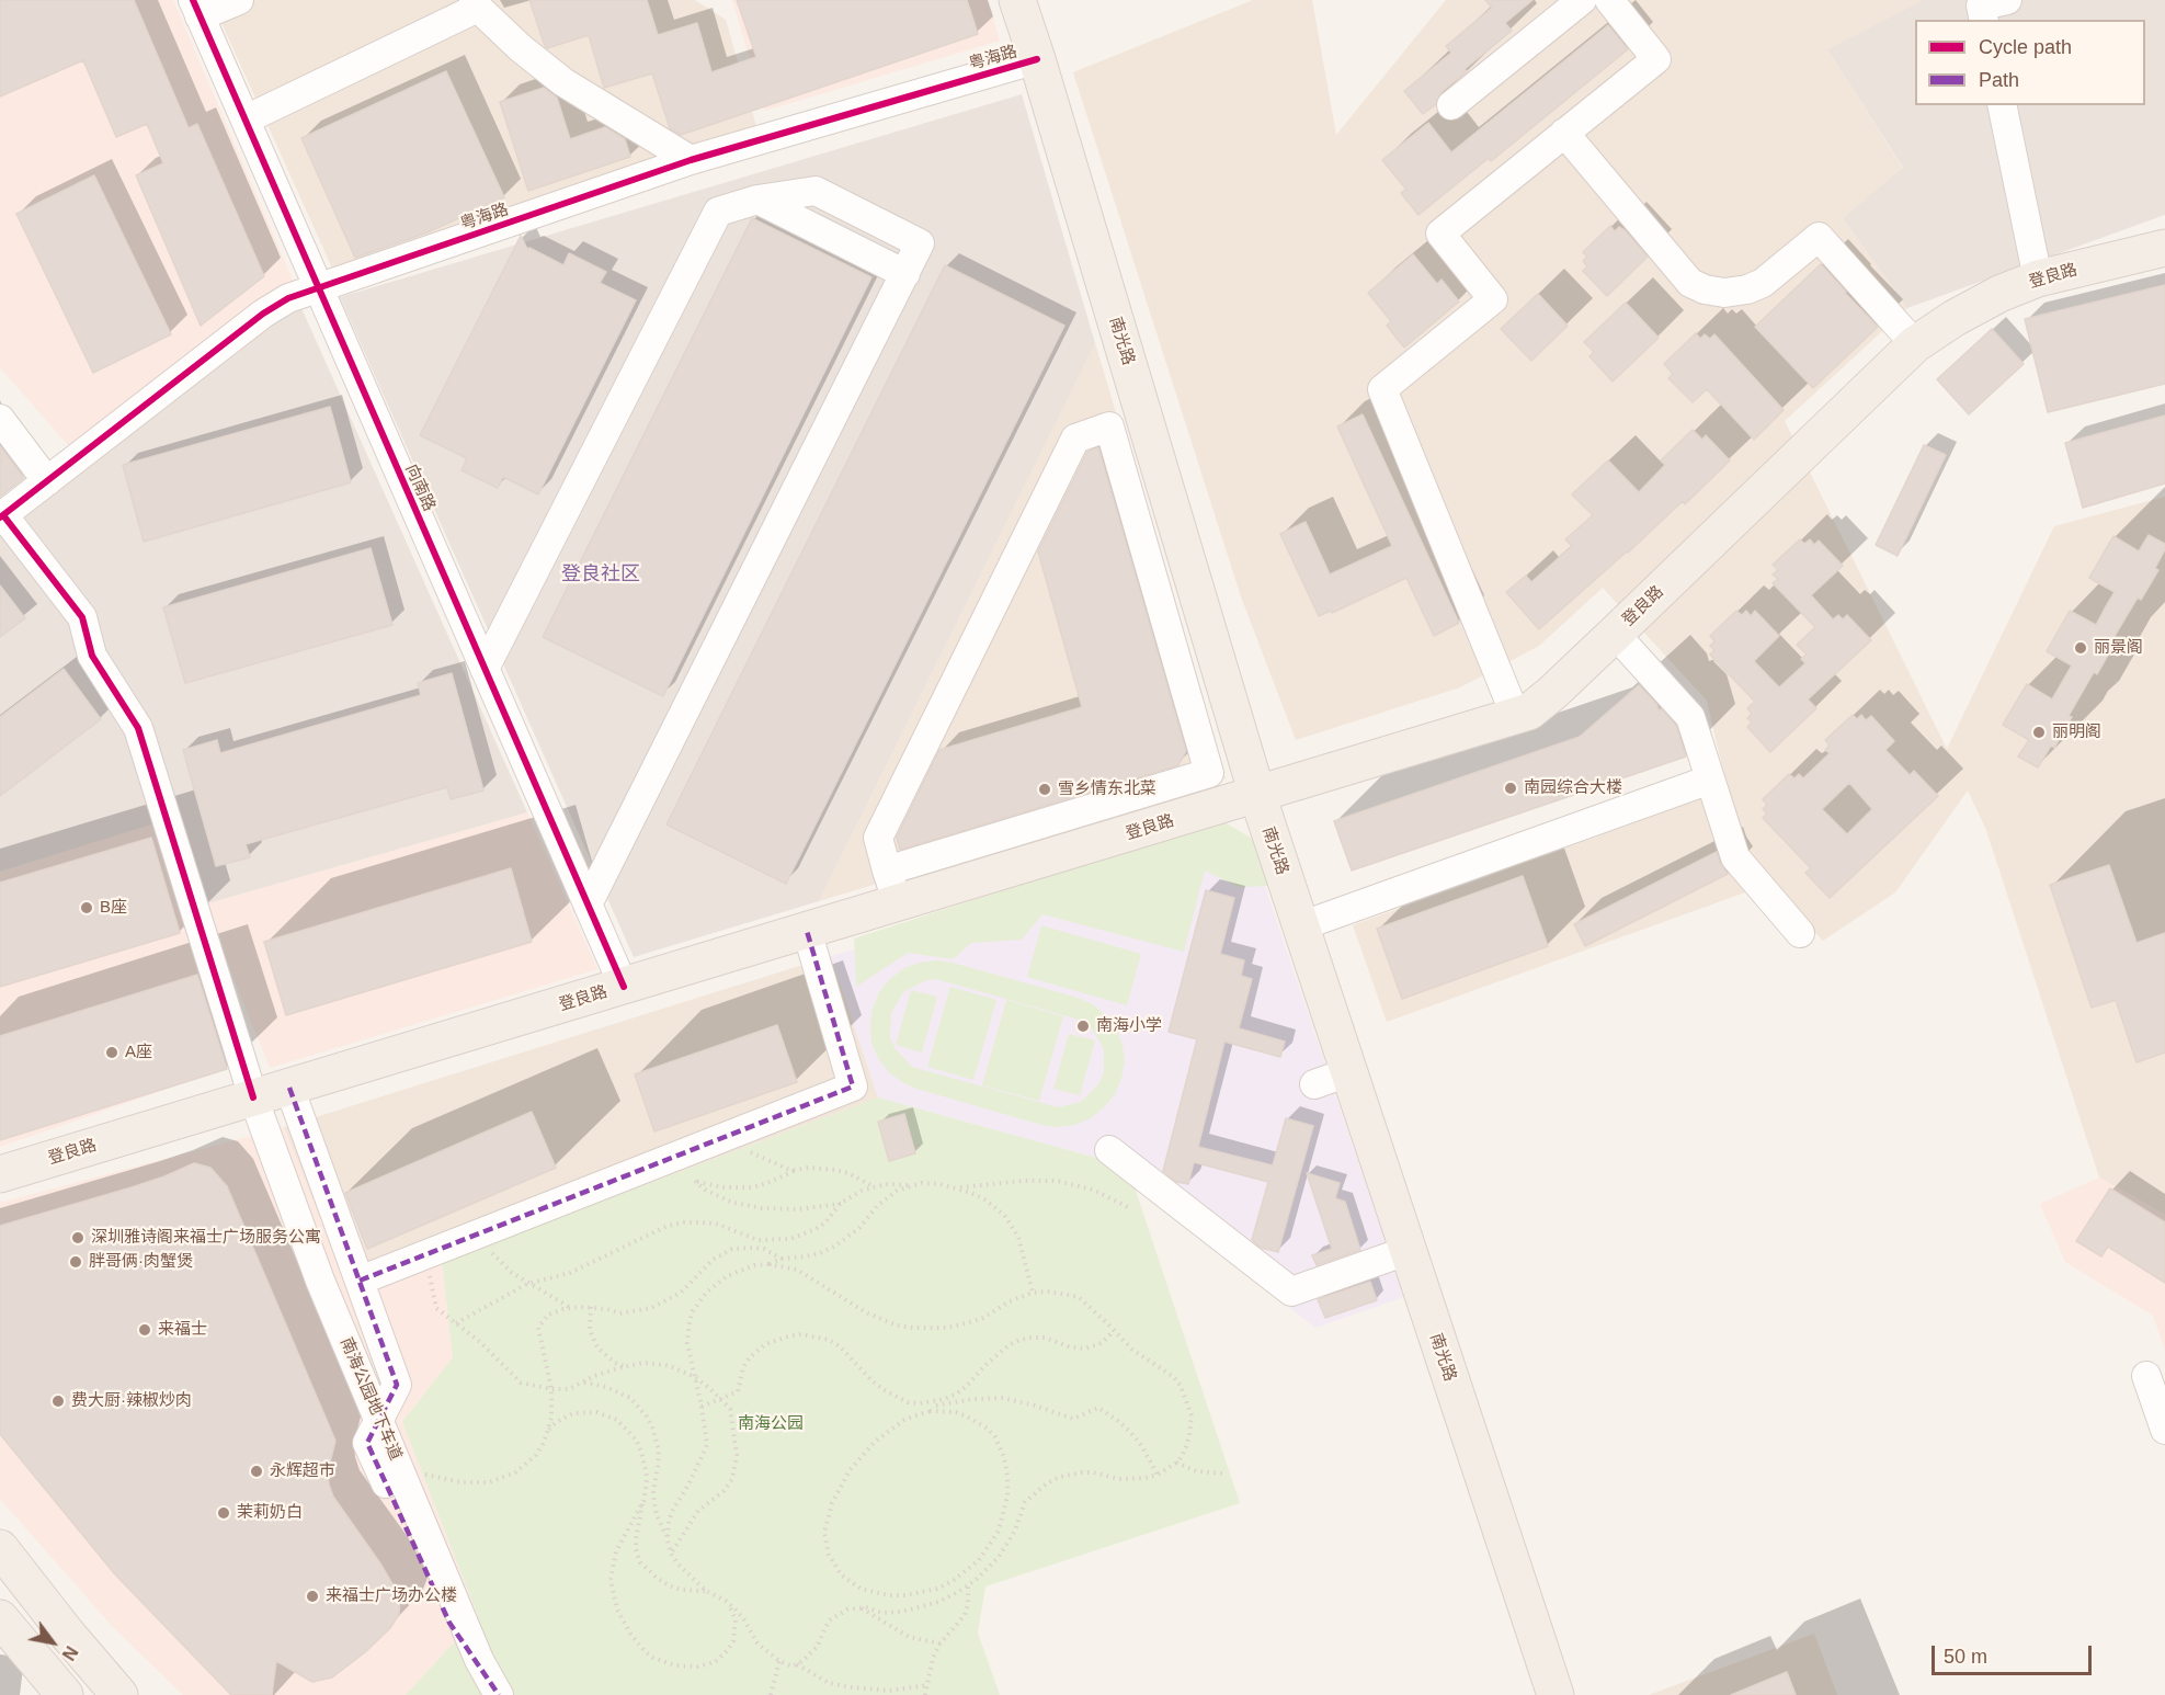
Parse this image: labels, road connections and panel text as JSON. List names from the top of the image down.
{
  "streets": {
    "main road": ["登良路", "南光路"],
    "street": ["粤海路", "向南路", "南海公园地下车道"]
  },
  "crossings": [
    ["粤海路", "南光路"],
    ["粤海路", "向南路"],
    ["粤海路", "南海公园地下车道"],
    ["登良路", "南光路"],
    ["登良路", "向南路"],
    ["登良路", "南海公园地下车道"]
  ],
  "districts": ["登良社区"],
  "parks": ["南海公园"],
  "places": [
    "丽景阁",
    "丽明阁",
    "南园综合大楼",
    "雪乡情东北菜",
    "B座",
    "南海小学",
    "A座",
    "深圳雅诗阁来福士广场服务公寓",
    "胖哥俩·肉蟹煲",
    "来福士",
    "费大厨·辣椒炒肉",
    "永辉超市",
    "茉莉奶白",
    "来福士广场办公楼"
  ],
  "legend": ["Cycle path", "Path"],
  "scale_bar": "50 m",
  "north": "bottom right"
}
